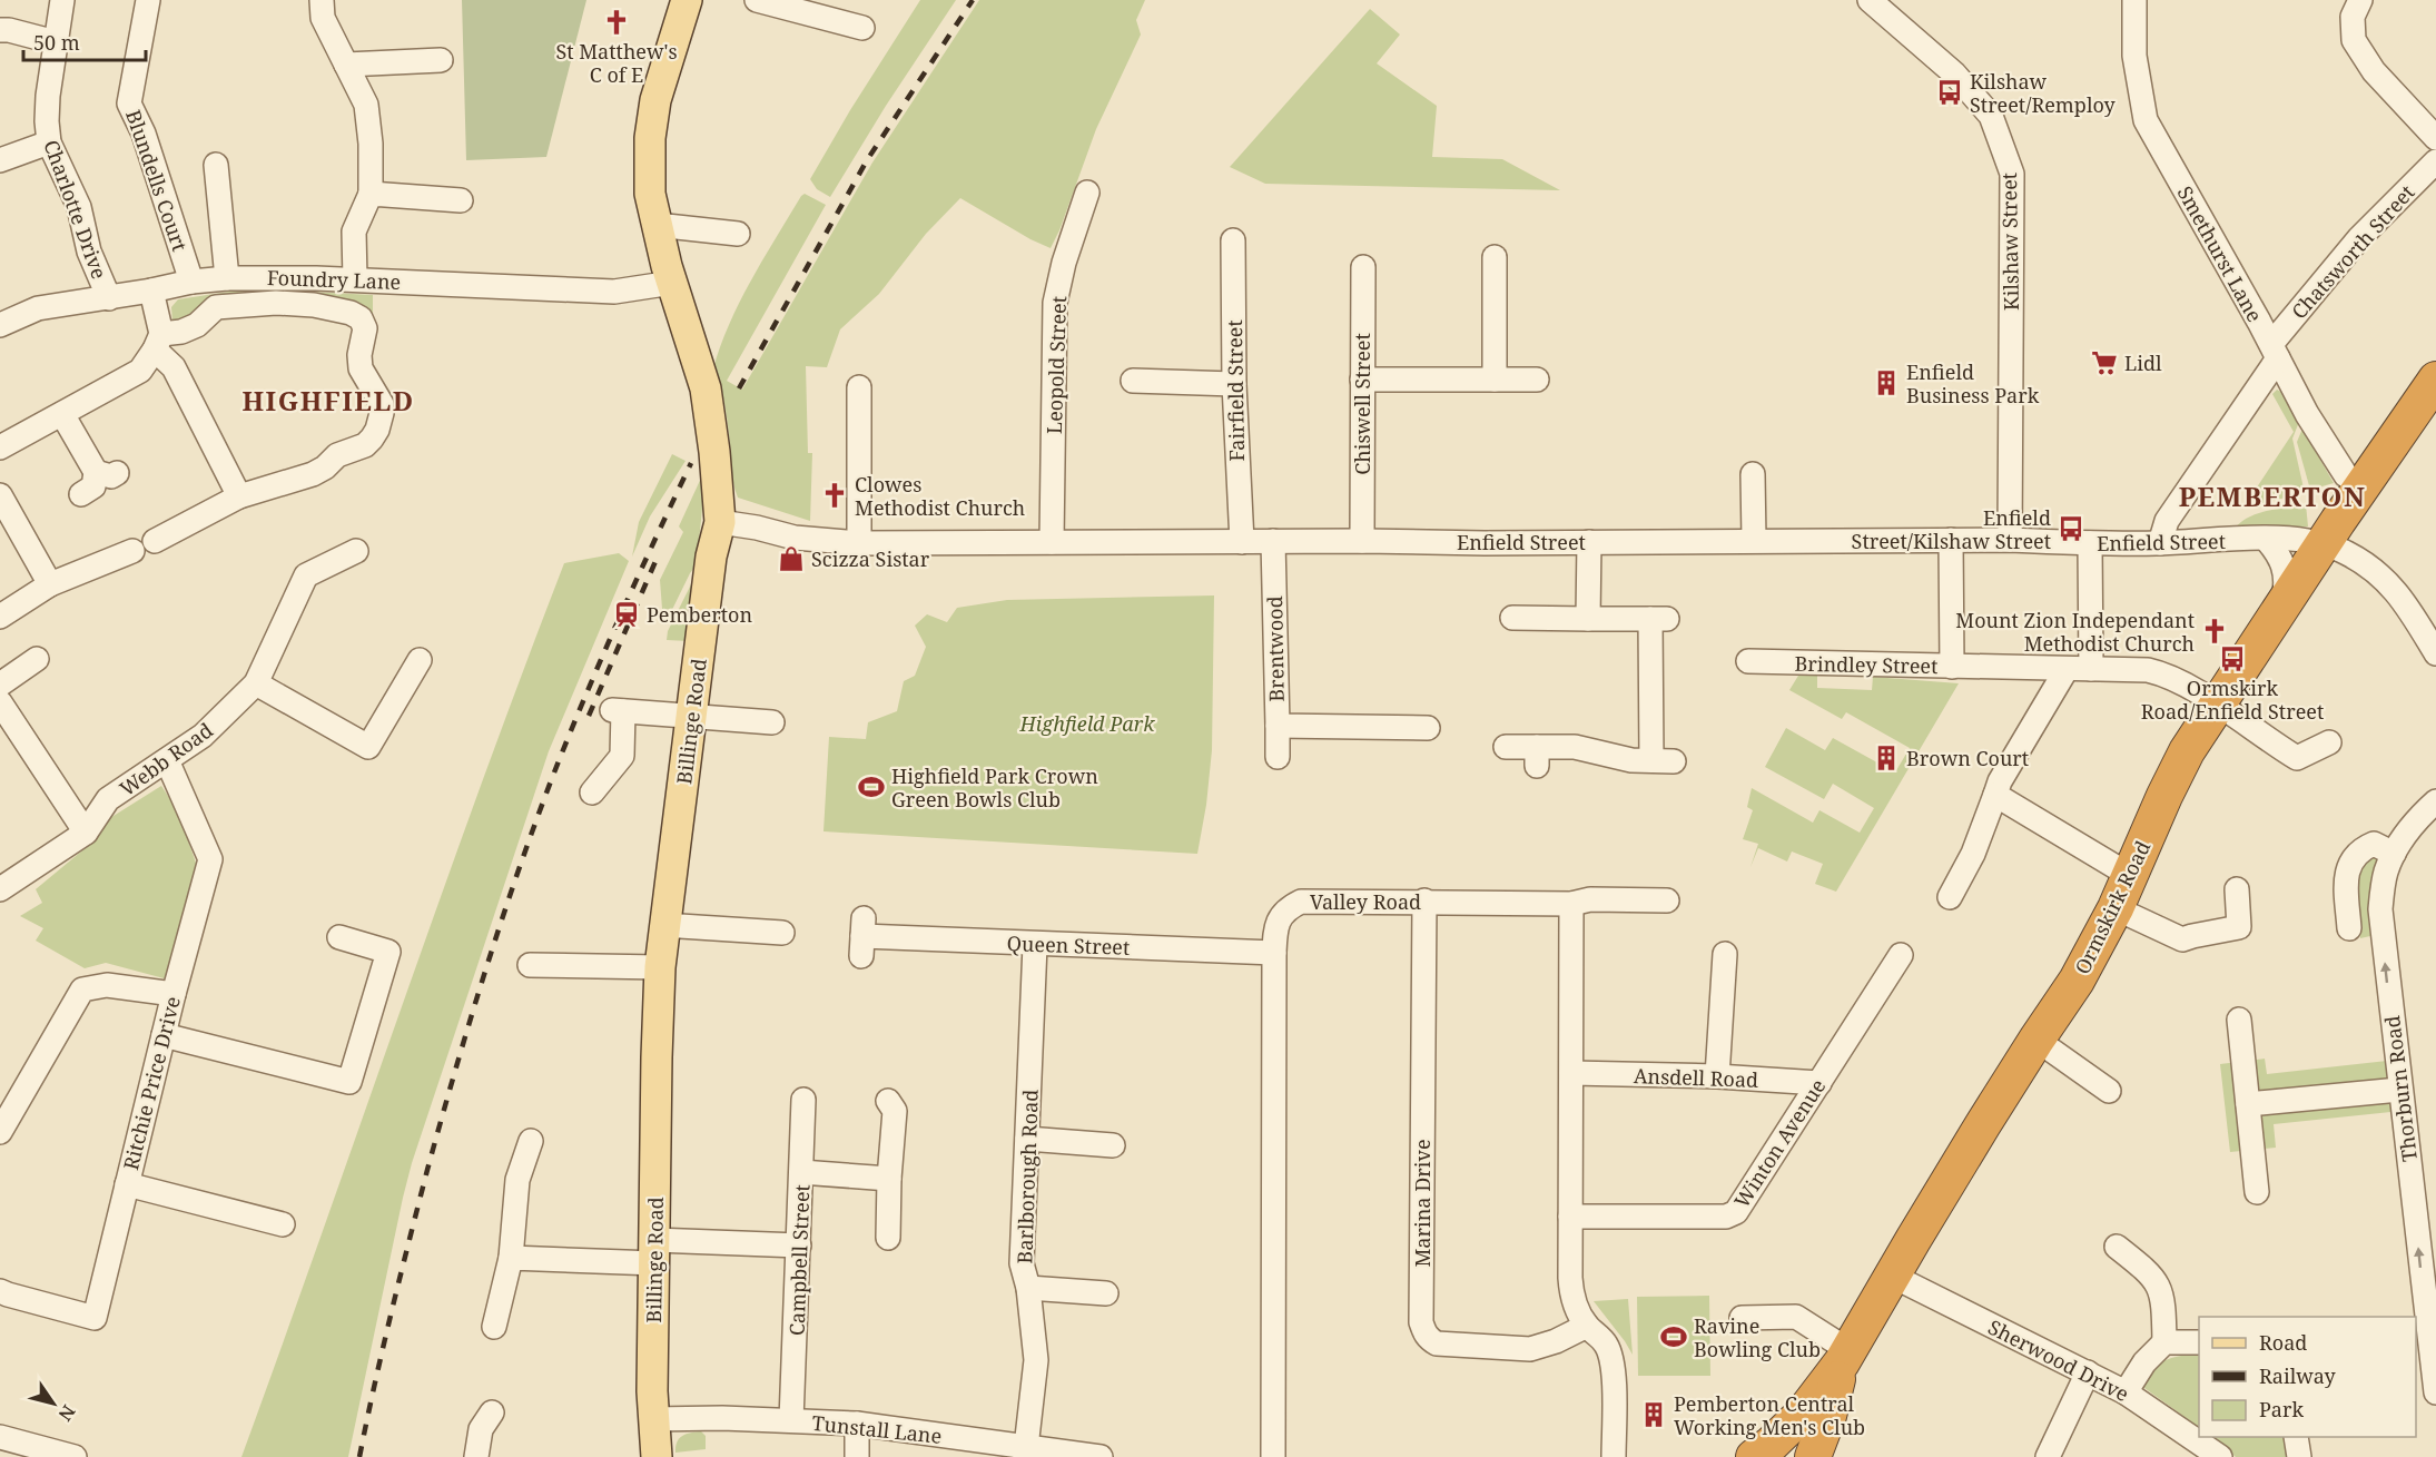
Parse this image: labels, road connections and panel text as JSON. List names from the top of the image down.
{
  "streets": {
    "highway": ["Ormskirk Road"],
    "main road": ["Billinge Road"],
    "street": [
      "Blundells Court",
      "Charlotte Drive",
      "Kilshaw Street",
      "Chatsworth Street",
      "Smethurst Lane",
      "Foundry Lane",
      "Leopold Street",
      "Fairfield Street",
      "Chiswell Street",
      "Enfield Street",
      "Brentwood",
      "Brindley Street",
      "Webb Road",
      "Valley Road",
      "Queen Street",
      "Ansdell Road",
      "Ritchie Price Drive",
      "Thorburn Road",
      "Winton Avenue",
      "Barlborough Road",
      "Marina Drive",
      "Campbell Street",
      "Sherwood Drive",
      "Tunstall Lane"
    ]
  },
  "crossings": [
    ["Blundells Court", "Foundry Lane"],
    ["Charlotte Drive", "Foundry Lane"],
    ["Kilshaw Street", "Enfield Street"],
    ["Chatsworth Street", "Smethurst Lane"],
    ["Chatsworth Street", "Enfield Street"],
    ["Smethurst Lane", "Ormskirk Road"],
    ["Foundry Lane", "Billinge Road"],
    ["Leopold Street", "Enfield Street"],
    ["Fairfield Street", "Enfield Street"],
    ["Chiswell Street", "Enfield Street"],
    ["Enfield Street", "Brentwood"],
    ["Enfield Street", "Billinge Road"],
    ["Enfield Street", "Ormskirk Road"],
    ["Brindley Street", "Ormskirk Road"],
    ["Billinge Road", "Tunstall Lane"],
    ["Webb Road", "Ritchie Price Drive"],
    ["Valley Road", "Queen Street"],
    ["Valley Road", "Marina Drive"],
    ["Ormskirk Road", "Sherwood Drive"],
    ["Queen Street", "Barlborough Road"],
    ["Ansdell Road", "Winton Avenue"],
    ["Barlborough Road", "Tunstall Lane"],
    ["Campbell Street", "Tunstall Lane"]
  ],
  "districts": ["HIGHFIELD", "PEMBERTON"],
  "parks": ["Highfield Park"],
  "places": {
    "church": ["St Matthew's C of E", "Clowes Methodist Church", "Mount Zion Independant Methodist Church"],
    "bus stop": ["Kilshaw Street/Remploy", "Enfield Street/Kilshaw Street", "Ormskirk Road/Enfield Street"],
    "supermarket": ["Lidl"],
    "building": ["Enfield Business Park", "Brown Court", "Pemberton Central Working Men's Club"],
    "shop": ["Scizza Sistar"],
    "station": ["Pemberton"],
    "sports": ["Highfield Park Crown Green Bowls Club", "Ravine Bowling Club"]
  },
  "legend": ["Road", "Railway", "Park"],
  "scale_bar": "50 m",
  "north": "bottom right"
}
